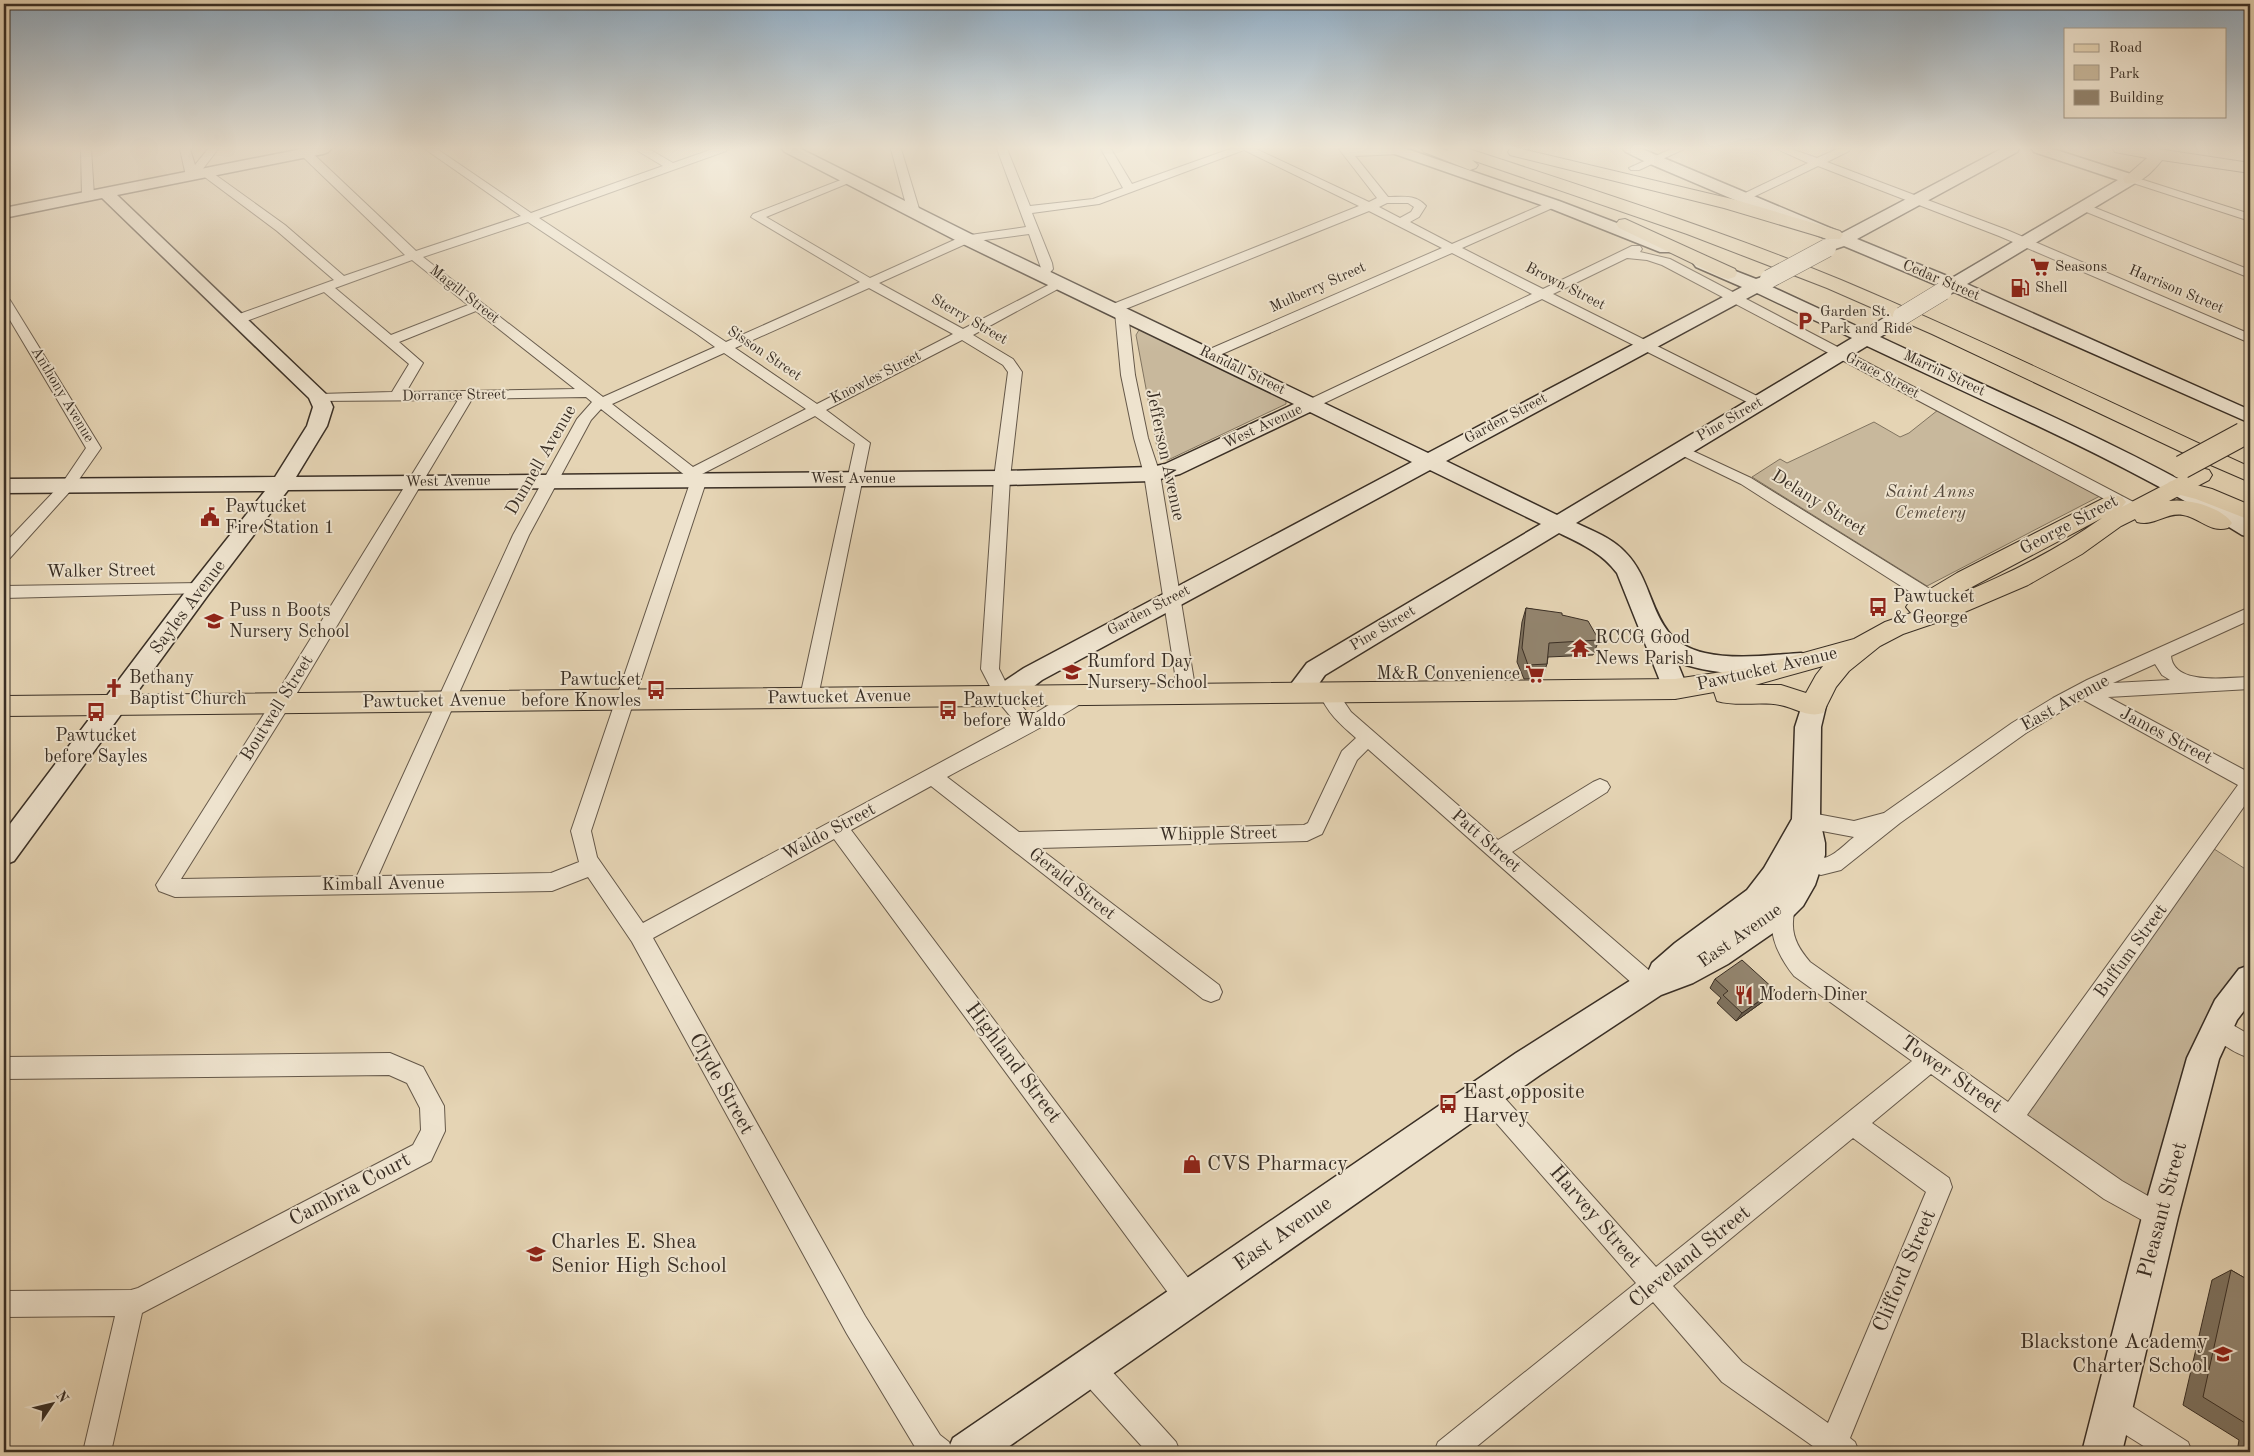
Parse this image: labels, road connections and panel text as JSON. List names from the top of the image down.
{
  "streets": {
    "main road": [
      "Cedar Street",
      "Randall Street",
      "Marrin Street",
      "Garden Street",
      "Pine Street",
      "West Avenue",
      "George Street",
      "Sayles Avenue",
      "Pawtucket Avenue",
      "East Avenue",
      "Pleasant Street"
    ],
    "street": [
      "Brown Street",
      "Mulberry Street",
      "Harrison Street",
      "Magill Street",
      "Sterry Street",
      "Sisson Street",
      "Grace Street",
      "Knowles Street",
      "Anthony Avenue",
      "Dorrance Street",
      "Jefferson Avenue",
      "Dunnell Avenue",
      "Delany Street",
      "Walker Street",
      "Boutwell Street",
      "James Street",
      "Waldo Street",
      "Whipple Street",
      "Patt Street",
      "Kimball Avenue",
      "Gerald Street",
      "Buffum Street",
      "Highland Street",
      "Tower Street",
      "Clyde Street",
      "Cambria Court",
      "Harvey Street",
      "Cleveland Street",
      "Clifford Street"
    ]
  },
  "crossings": [
    ["Cedar Street", "Pine Street"],
    ["Cedar Street", "George Street"],
    ["Brown Street", "Mulberry Street"],
    ["Brown Street", "Garden Street"],
    ["Brown Street", "Pine Street"],
    ["Brown Street", "West Avenue"],
    ["Mulberry Street", "Randall Street"],
    ["Harrison Street", "Pine Street"],
    ["Magill Street", "Knowles Street"],
    ["Magill Street", "Dorrance Street"],
    ["Magill Street", "West Avenue"],
    ["Magill Street", "Dunnell Avenue"],
    ["Sterry Street", "Knowles Street"],
    ["Sterry Street", "Garden Street"],
    ["Sterry Street", "West Avenue"],
    ["Sterry Street", "Dunnell Avenue"],
    ["Sterry Street", "Pawtucket Avenue"],
    ["Sisson Street", "Knowles Street"],
    ["Sisson Street", "West Avenue"],
    ["Sisson Street", "Dunnell Avenue"],
    ["Sisson Street", "Pawtucket Avenue"],
    ["Randall Street", "Knowles Street"],
    ["Randall Street", "Garden Street"],
    ["Randall Street", "Pine Street"],
    ["Randall Street", "West Avenue"],
    ["Randall Street", "Jefferson Avenue"],
    ["Randall Street", "Dunnell Avenue"],
    ["Randall Street", "Pawtucket Avenue"],
    ["Marrin Street", "Garden Street"],
    ["Marrin Street", "Pine Street"],
    ["Marrin Street", "West Avenue"],
    ["Marrin Street", "George Street"],
    ["Grace Street", "Garden Street"],
    ["Grace Street", "Pine Street"],
    ["Grace Street", "West Avenue"],
    ["Grace Street", "George Street"],
    ["Knowles Street", "West Avenue"],
    ["Anthony Avenue", "West Avenue"],
    ["Dorrance Street", "Dunnell Avenue"],
    ["Dorrance Street", "Sayles Avenue"],
    ["Dorrance Street", "Boutwell Street"],
    ["Garden Street", "Jefferson Avenue"],
    ["Garden Street", "Pawtucket Avenue"],
    ["Pine Street", "Delany Street"],
    ["Pine Street", "Pawtucket Avenue"],
    ["West Avenue", "Jefferson Avenue"],
    ["West Avenue", "Dunnell Avenue"],
    ["West Avenue", "Sayles Avenue"],
    ["West Avenue", "Boutwell Street"],
    ["Jefferson Avenue", "Pawtucket Avenue"],
    ["Dunnell Avenue", "Pawtucket Avenue"],
    ["Dunnell Avenue", "Kimball Avenue"],
    ["Delany Street", "George Street"],
    ["George Street", "Pawtucket Avenue"],
    ["George Street", "East Avenue"],
    ["Walker Street", "Sayles Avenue"],
    ["Sayles Avenue", "Pawtucket Avenue"],
    ["Pawtucket Avenue", "Boutwell Street"],
    ["Pawtucket Avenue", "Waldo Street"],
    ["Pawtucket Avenue", "Patt Street"],
    ["Pawtucket Avenue", "Clyde Street"],
    ["East Avenue", "James Street"],
    ["East Avenue", "Patt Street"],
    ["East Avenue", "Highland Street"],
    ["East Avenue", "Tower Street"],
    ["East Avenue", "Harvey Street"],
    ["Boutwell Street", "Kimball Avenue"],
    ["James Street", "Buffum Street"],
    ["Waldo Street", "Gerald Street"],
    ["Waldo Street", "Highland Street"],
    ["Waldo Street", "Clyde Street"],
    ["Whipple Street", "Patt Street"],
    ["Whipple Street", "Gerald Street"],
    ["Kimball Avenue", "Clyde Street"],
    ["Buffum Street", "Tower Street"],
    ["Tower Street", "Pleasant Street"],
    ["Tower Street", "Cleveland Street"],
    ["Harvey Street", "Cleveland Street"],
    ["Harvey Street", "Clifford Street"],
    ["Cleveland Street", "Clifford Street"]
  ],
  "parks": ["Saint Anns Cemetery"],
  "places": {
    "supermarket": ["Seasons", "M&R Convenience"],
    "fuel station": ["Shell"],
    "parking": ["Garden St. Park and Ride"],
    "public building": ["Pawtucket Fire Station 1"],
    "bus stop": [
      "Pawtucket & George",
      "Pawtucket before Knowles",
      "Pawtucket before Waldo",
      "Pawtucket before Sayles",
      "East opposite Harvey"
    ],
    "school or university": [
      "Puss n Boots Nursery School",
      "Rumford Day Nursery School",
      "Charles E. Shea Senior High School",
      "Blackstone Academy Charter School"
    ],
    "temple": ["RCCG Good News Parish"],
    "church": ["Bethany Baptist Church"],
    "restaurant": ["Modern Diner"],
    "shop": ["CVS Pharmacy"]
  },
  "legend": ["Road", "Park", "Building"],
  "north": "top right"
}
